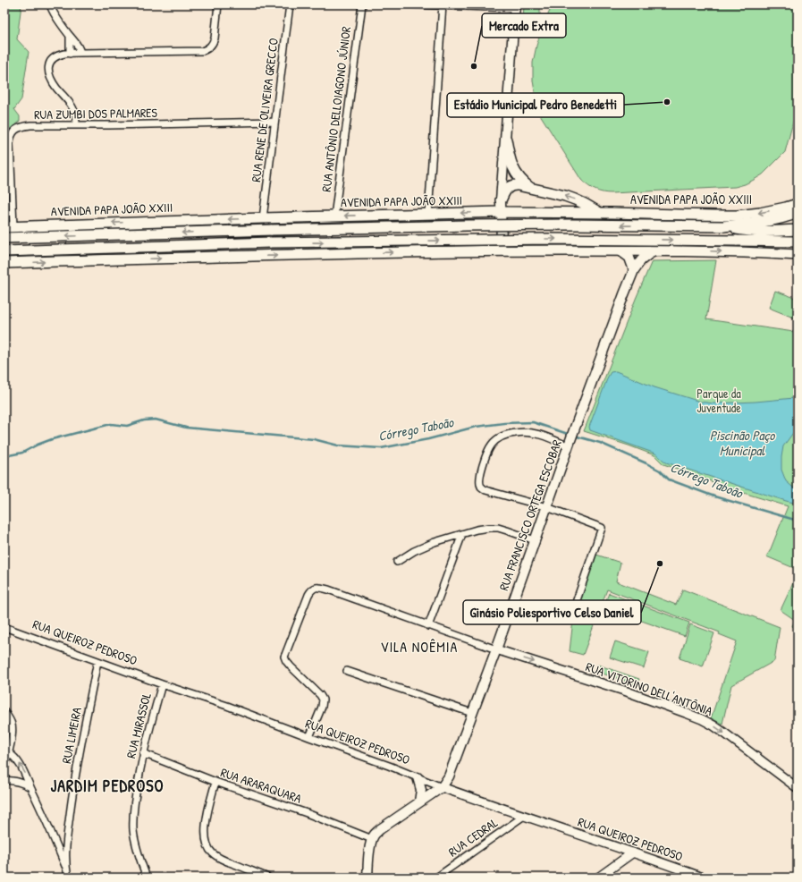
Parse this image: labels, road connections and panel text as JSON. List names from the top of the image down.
{
  "streets": {
    "main road": ["AVENIDA PAPA JOÃO XXIII", "RUA FRANCISCO ORTEGA ESCOBAR"],
    "street": [
      "RUA ANTÔNIO DELLOIAGONO JÚNIOR",
      "RUA RENE DE OLIVEIRA GRECCO",
      "RUA ZUMBI DOS PALMARES",
      "RUA QUEIROZ PEDROSO",
      "RUA VITORINO DELL'ANTÔNIA",
      "RUA MIRASSOL",
      "RUA LIMEIRA",
      "RUA ARARAQUARA",
      "RUA CEDRAL"
    ]
  },
  "crossings": [
    ["RUA ANTÔNIO DELLOIAGONO JÚNIOR", "AVENIDA PAPA JOÃO XXIII"],
    ["RUA RENE DE OLIVEIRA GRECCO", "RUA ZUMBI DOS PALMARES"],
    ["RUA RENE DE OLIVEIRA GRECCO", "AVENIDA PAPA JOÃO XXIII"],
    ["RUA ZUMBI DOS PALMARES", "AVENIDA PAPA JOÃO XXIII"],
    ["RUA FRANCISCO ORTEGA ESCOBAR", "RUA QUEIROZ PEDROSO"],
    ["RUA FRANCISCO ORTEGA ESCOBAR", "RUA VITORINO DELL'ANTÔNIA"],
    ["RUA QUEIROZ PEDROSO", "RUA MIRASSOL"],
    ["RUA QUEIROZ PEDROSO", "RUA LIMEIRA"],
    ["RUA QUEIROZ PEDROSO", "RUA CEDRAL"],
    ["RUA MIRASSOL", "RUA ARARAQUARA"]
  ],
  "one_way": ["RUA VITORINO DELL'ANTÔNIA"],
  "districts": ["VILA NOÊMIA", "JARDIM PEDROSO"],
  "water": ["Córrego Taboão", "Piscinão Paço Municipal"],
  "parks": ["Parque da Juventude"],
  "places": ["Mercado Extra", "Estádio Municipal Pedro Benedetti", "Ginásio Poliesportivo Celso Daniel"]
}
